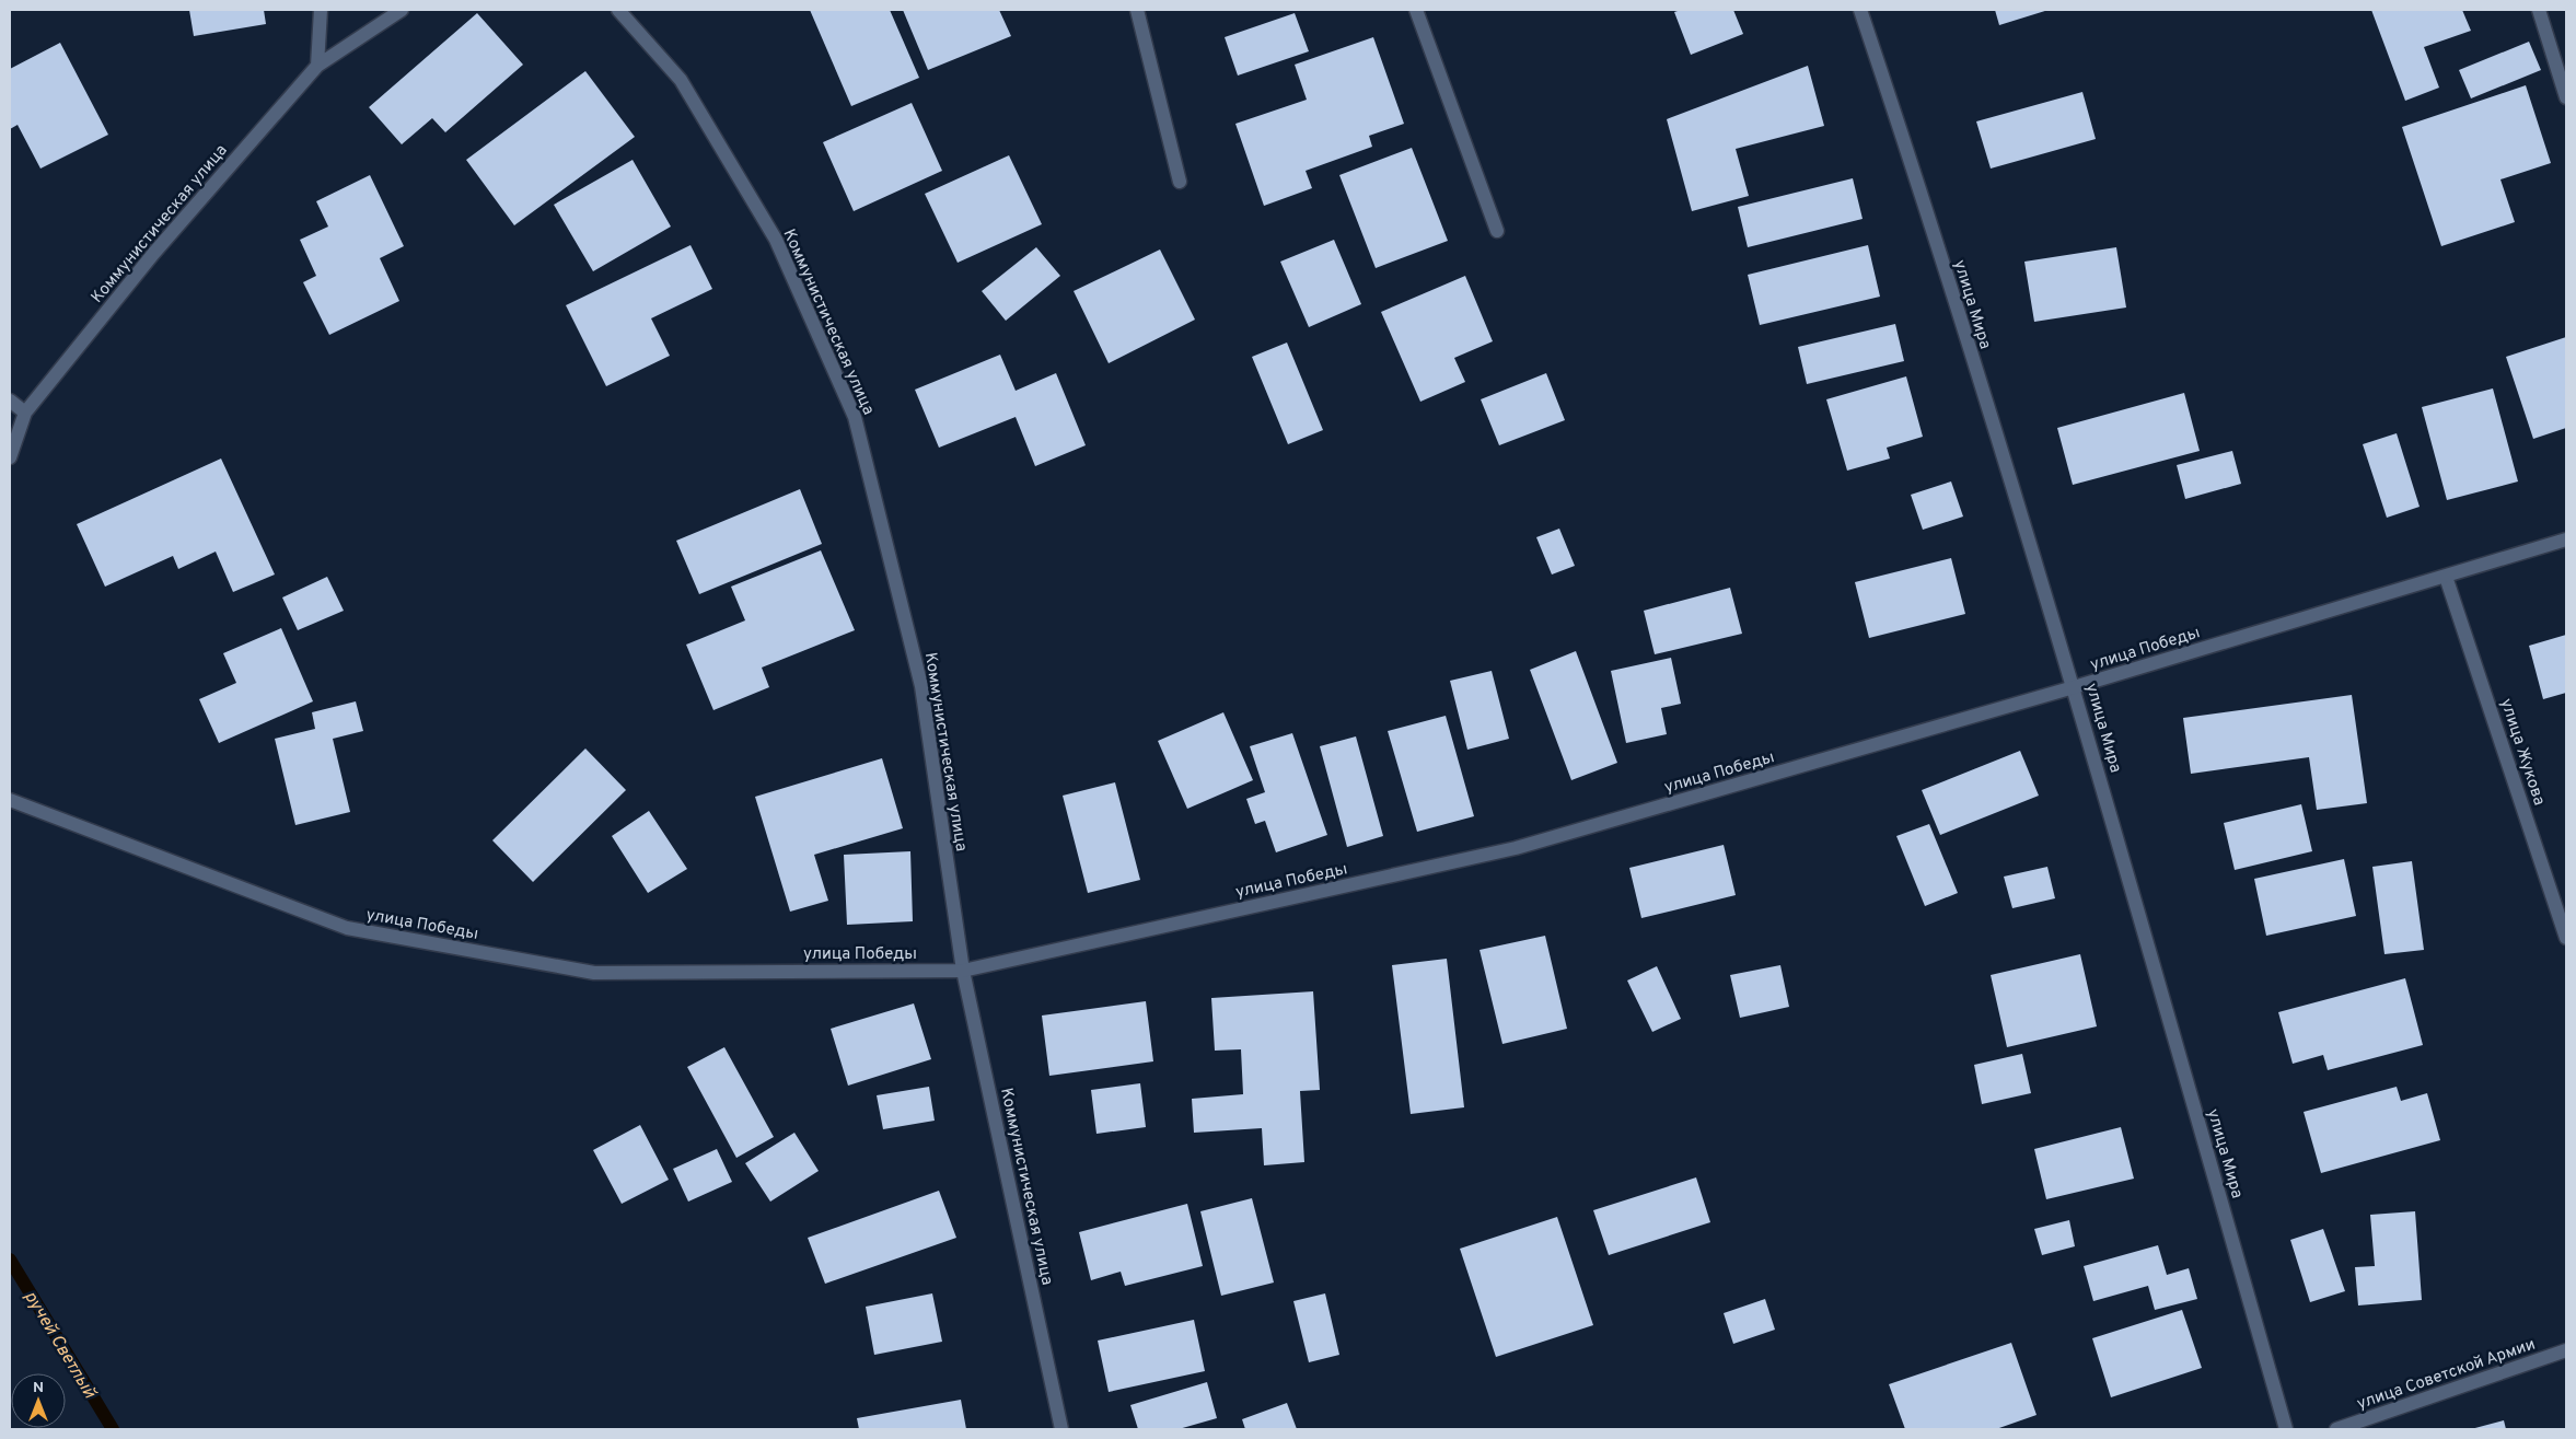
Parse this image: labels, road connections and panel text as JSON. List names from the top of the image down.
{
  "streets": {
    "street": [
      "Коммунистическая улица",
      "улица Мира",
      "улица Победы",
      "улица Жукова",
      "улица Советской Армии"
    ]
  },
  "crossings": [
    ["Коммунистическая улица", "улица Победы"],
    ["улица Мира", "улица Победы"],
    ["улица Победы", "улица Жукова"]
  ],
  "water": ["ручей Светлый"],
  "north": "top"
}
